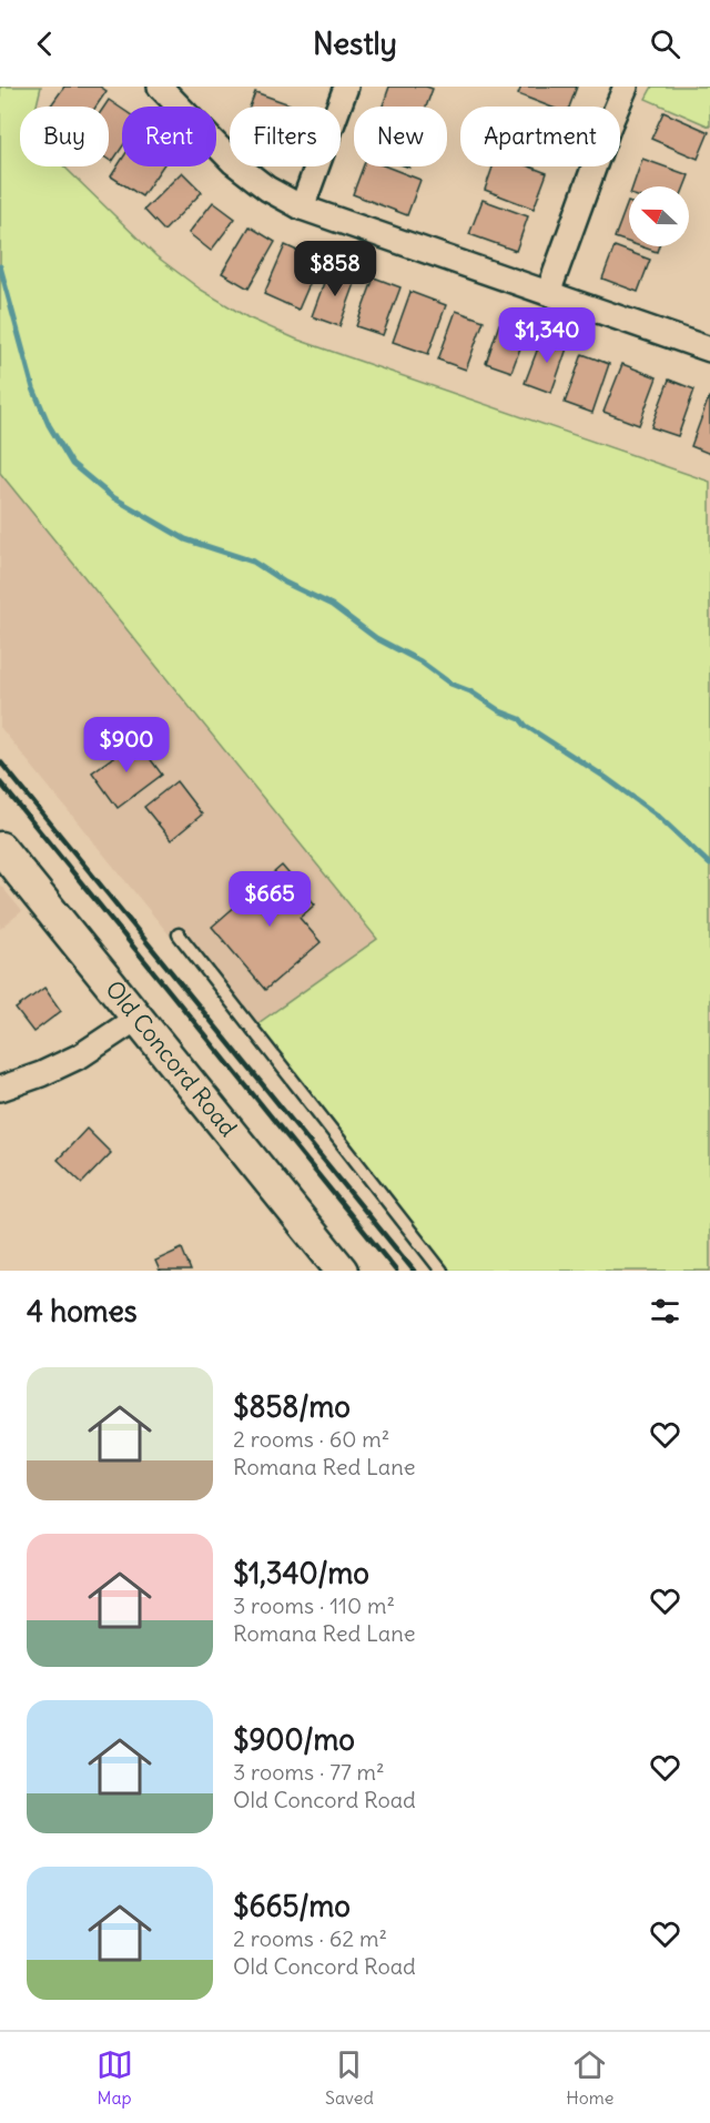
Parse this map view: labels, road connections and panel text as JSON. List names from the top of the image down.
{
  "streets": {
    "street": ["Old Concord Road"]
  },
  "north": "left",
  "page": {
    "header": "Nestly",
    "chip": [
      "Buy",
      "Rent",
      "Filters",
      "New",
      "Apartment"
    ],
    "price": [
      "$858",
      "$1,340",
      "$900",
      "$665"
    ],
    "heading": "4 homes",
    "list": [
      {
        "name": "$858/mo",
        "note": "2 rooms · 60 m² · Romana Red Lane"
      },
      {
        "name": "$1,340/mo",
        "note": "3 rooms · 110 m² · Romana Red Lane"
      },
      {
        "name": "$900/mo",
        "note": "3 rooms · 77 m² · Old Concord Road"
      },
      {
        "name": "$665/mo",
        "note": "2 rooms · 62 m² · Old Concord Road"
      }
    ],
    "tabs": ["Map", "Saved", "Home"]
  }
}
